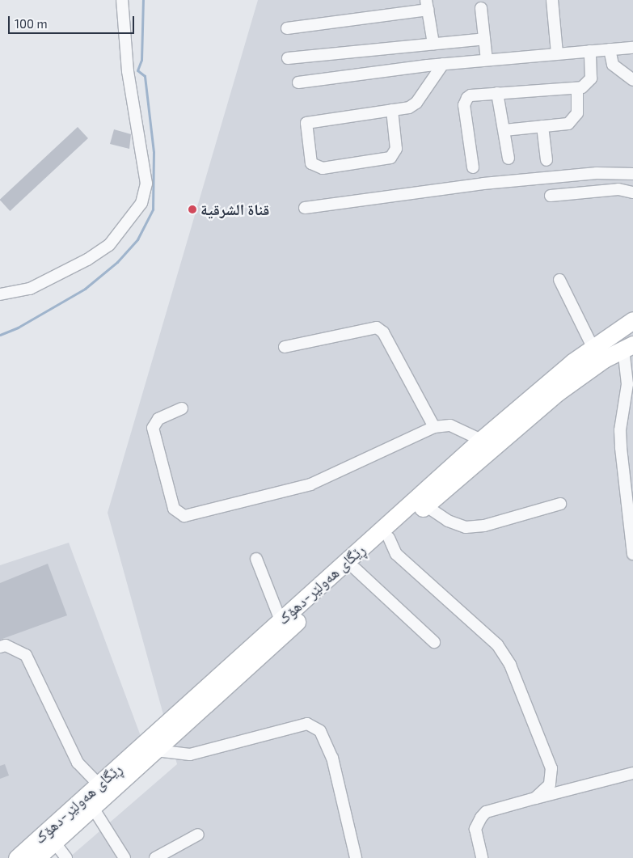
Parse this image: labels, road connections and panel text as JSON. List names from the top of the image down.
{
  "streets": {
    "highway": ["ڕێگای هەولێر-دهۆک"]
  },
  "places": ["قناة الشرقية"],
  "scale_bar": "100 m"
}
